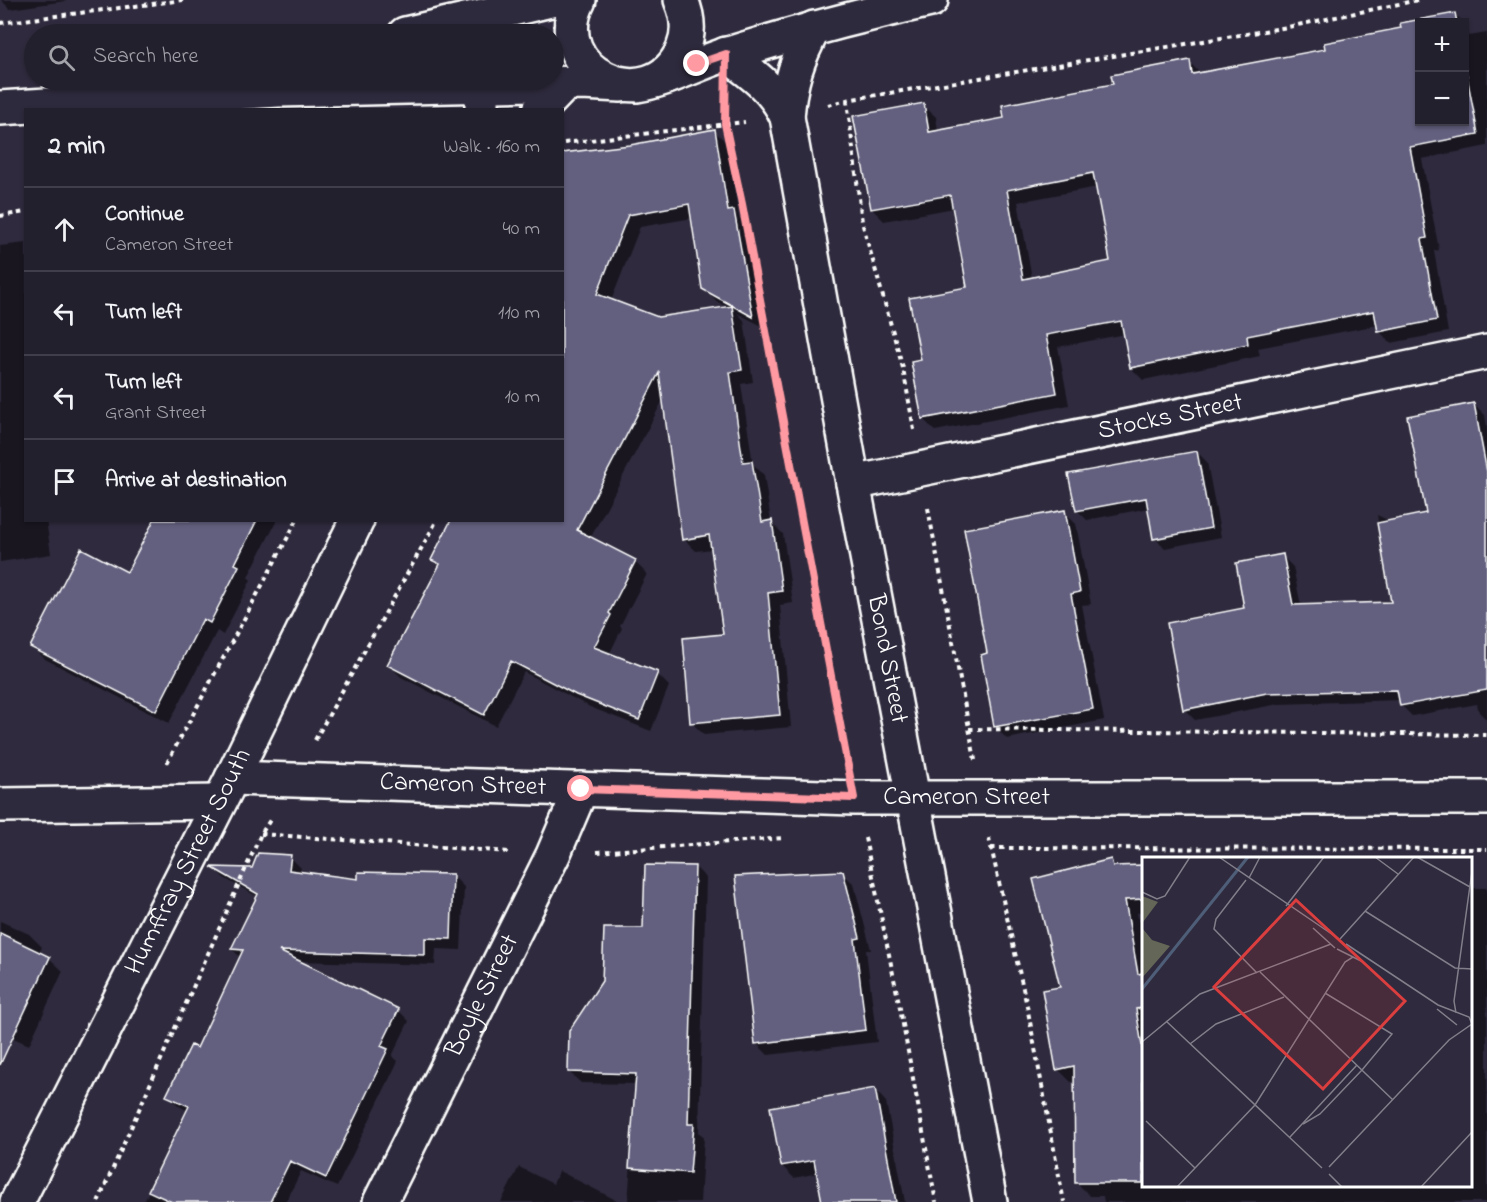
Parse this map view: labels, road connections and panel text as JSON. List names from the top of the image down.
{
  "streets": {
    "street": [
      "Stocks Street",
      "Bond Street",
      "Cameron Street",
      "Humffray Street South",
      "Boyle Street"
    ]
  },
  "crossings": [
    ["Stocks Street", "Bond Street"],
    ["Bond Street", "Cameron Street"],
    ["Cameron Street", "Humffray Street South"],
    ["Cameron Street", "Boyle Street"]
  ],
  "page": {
    "map_buttons": ["+", "−"],
    "search": "Search here",
    "heading": ["2 min", "Walk · 160 m"],
    "list": [
      ["Continue", "Cameron Street", "40 m"],
      ["Turn left", "110 m"],
      ["Turn left", "Grant Street", "10 m"],
      "Arrive at destination"
    ]
  }
}
